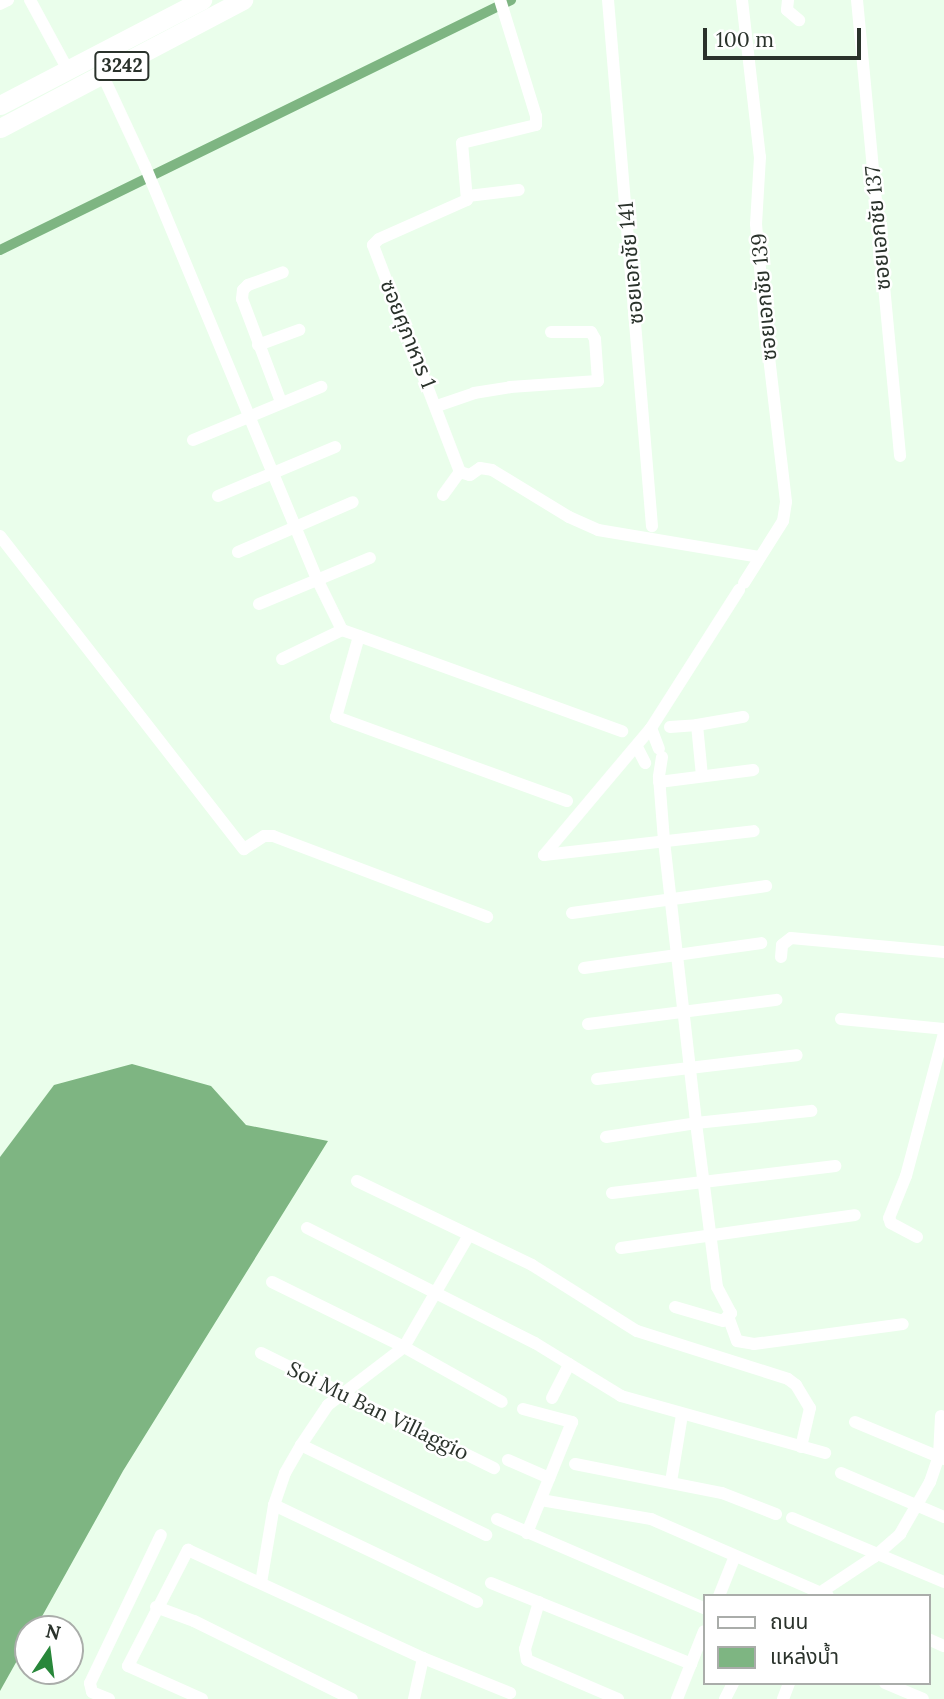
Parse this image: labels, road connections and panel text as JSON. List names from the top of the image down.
{
  "streets": {
    "main road": ["3242"],
    "street": [
      "ซอยเอกชัย 137",
      "ซอยเอกชัย 141",
      "ซอยเอกชัย 139",
      "ซอยศุภาหาร 1",
      "Soi Mu Ban Villaggio"
    ]
  },
  "legend": ["ถนน", "แหล่งน้ำ"],
  "scale_bar": "100 m",
  "north": "top"
}
